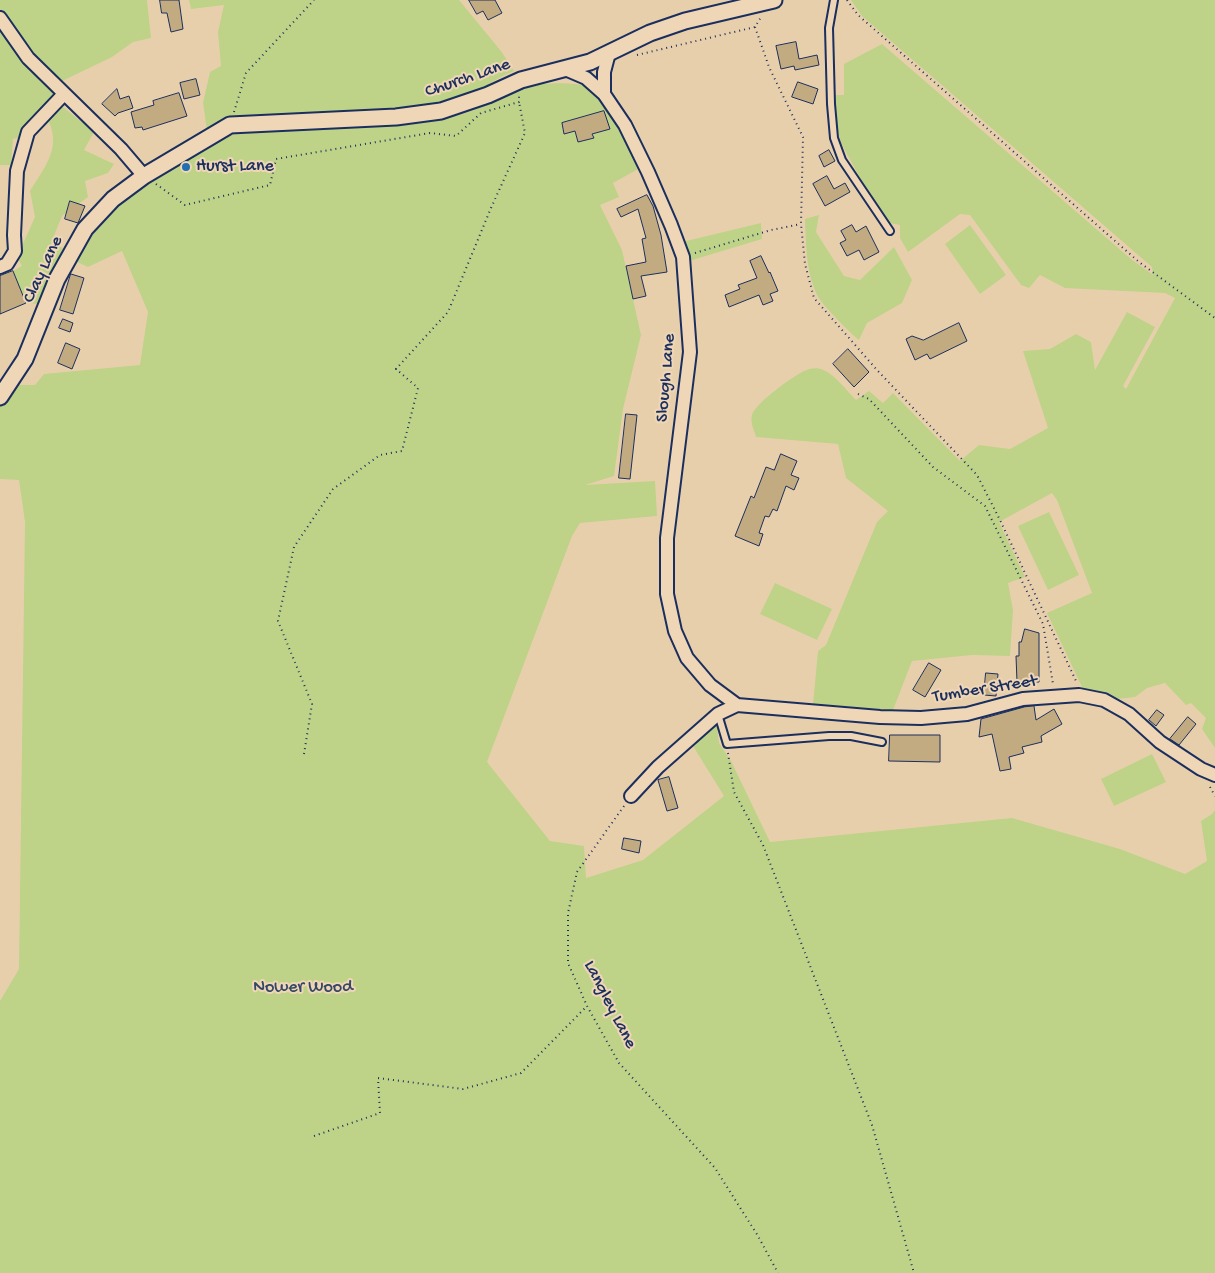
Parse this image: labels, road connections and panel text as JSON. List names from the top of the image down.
{
  "streets": {
    "street": [
      "Church Lane",
      "Clay Lane",
      "Slough Lane",
      "Tumber Street"
    ],
    "path": ["Langley Lane"]
  },
  "crossings": [
    ["Church Lane", "Clay Lane"],
    ["Church Lane", "Slough Lane"],
    ["Slough Lane", "Tumber Street"]
  ],
  "parks": ["Nower Wood"],
  "places": ["Hurst Lane"]
}
